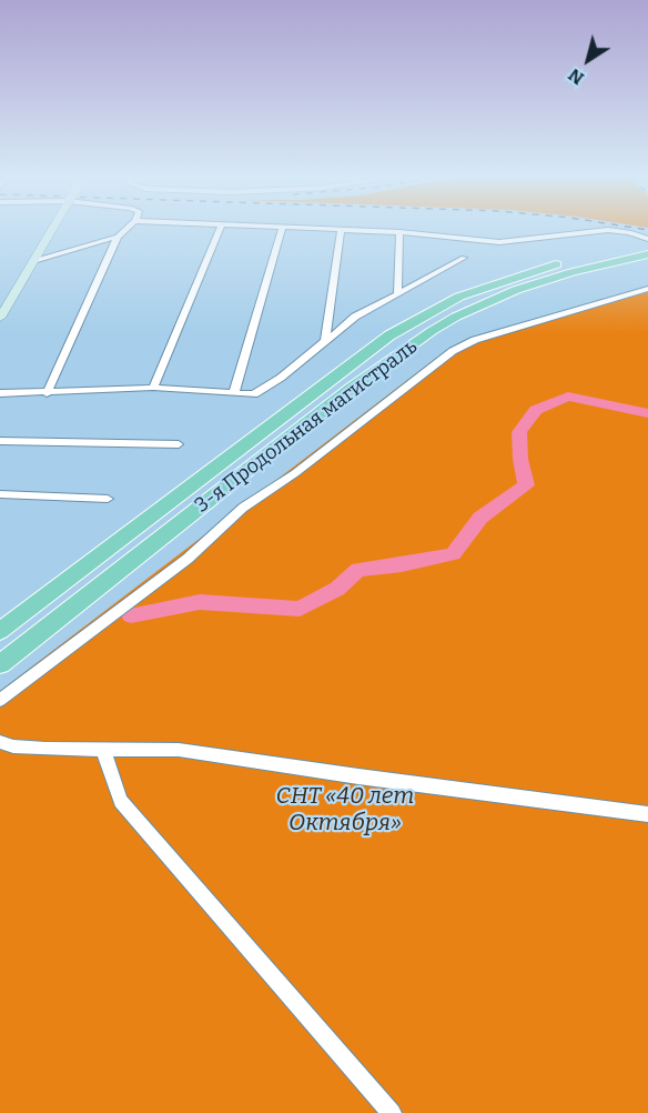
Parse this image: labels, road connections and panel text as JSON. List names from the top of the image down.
{
  "streets": {
    "highway": ["3-я Продольная магистраль"]
  },
  "parks": ["СНТ «40 лет Октября»"],
  "north": "bottom left"
}
